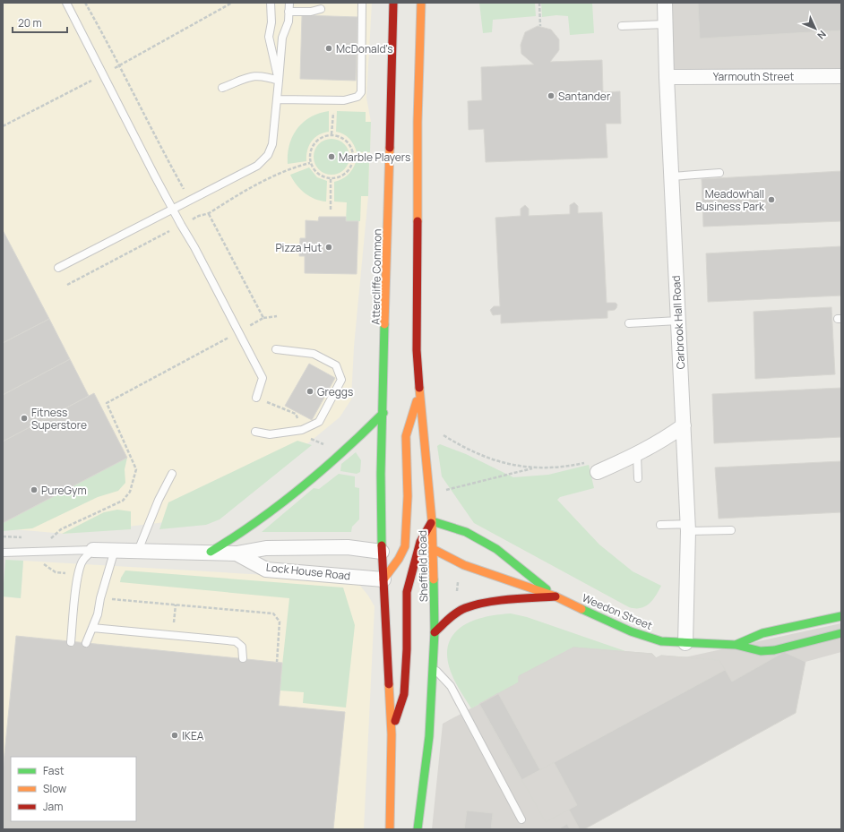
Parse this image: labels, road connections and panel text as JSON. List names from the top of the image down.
{
  "streets": {
    "main road": ["Attercliffe Common", "Sheffield Road", "Weedon Street"],
    "street": ["Yarmouth Street", "Carbrook Hall Road", "Lock House Road"]
  },
  "crossings": [
    ["Yarmouth Street", "Carbrook Hall Road"],
    ["Attercliffe Common", "Sheffield Road"],
    ["Attercliffe Common", "Lock House Road"],
    ["Carbrook Hall Road", "Weedon Street"],
    ["Sheffield Road", "Lock House Road"],
    ["Sheffield Road", "Weedon Street"]
  ],
  "places": [
    "McDonald's",
    "Santander",
    "Marble Players",
    "Meadowhall Business Park",
    "Pizza Hut",
    "Greggs",
    "Fitness Superstore",
    "PureGym",
    "IKEA"
  ],
  "legend": ["Fast", "Slow", "Jam"],
  "scale_bar": "20 m",
  "north": "bottom right"
}
